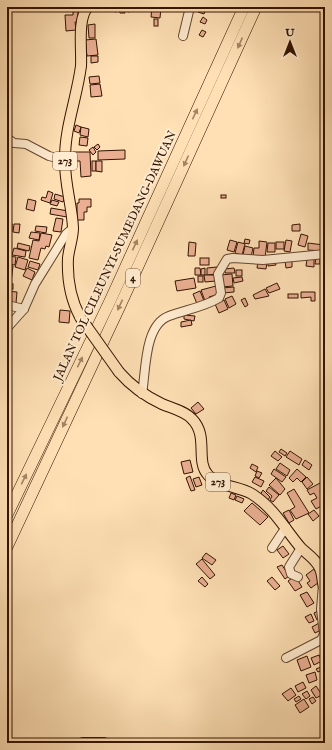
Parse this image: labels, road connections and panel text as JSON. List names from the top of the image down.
{
  "streets": {
    "highway": ["JALAN TOL CILEUNYI–SUMEDANG–DAWUAN", "4"],
    "main road": ["273"]
  },
  "north": "top"
}
